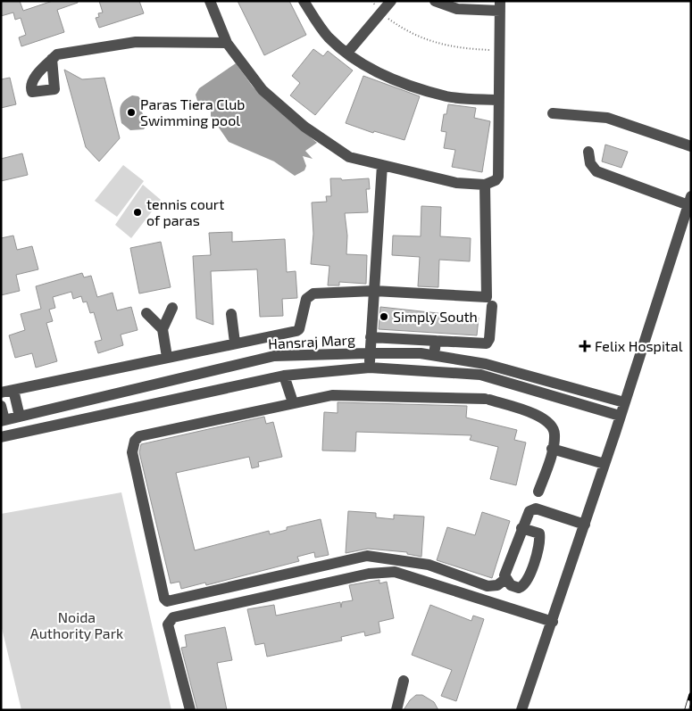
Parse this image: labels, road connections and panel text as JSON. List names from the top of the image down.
{
  "streets": {
    "street": ["Hansraj Marg"]
  },
  "parks": ["Noida Authority Park"],
  "places": {
    "other": ["Paras Tiera Club Swimming pool", "tennis court of paras", "Simply South"],
    "health": ["Felix Hospital"]
  }
}
